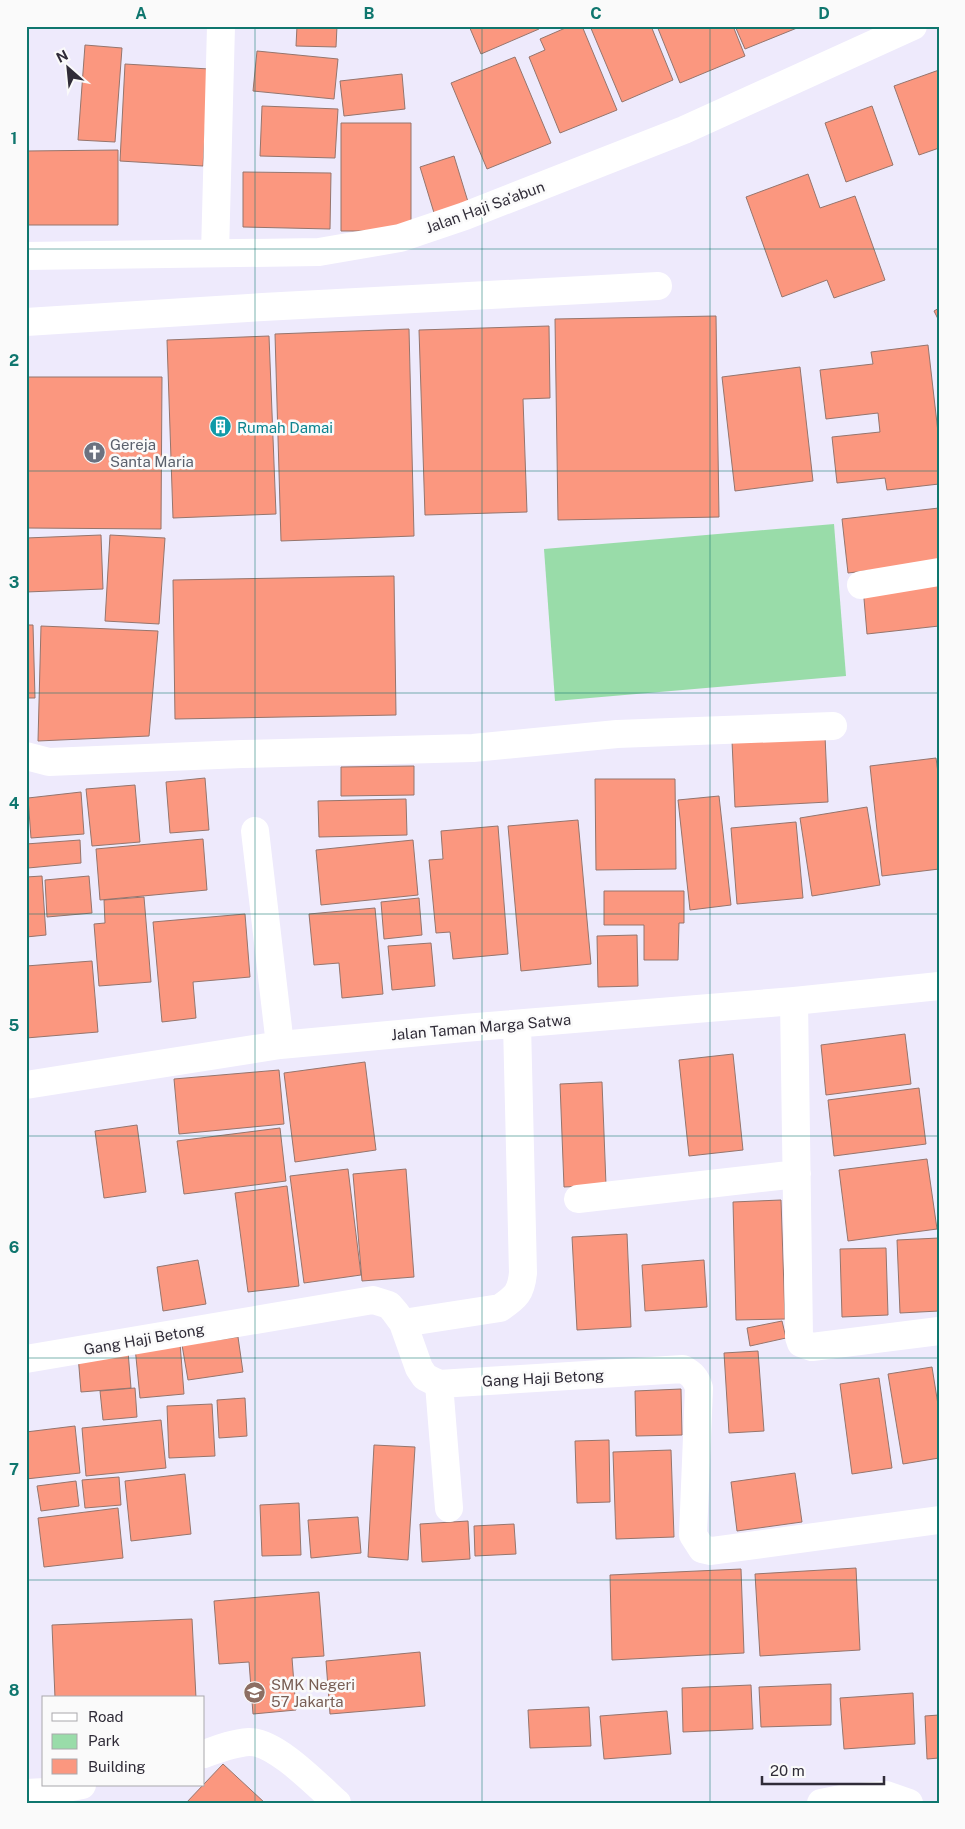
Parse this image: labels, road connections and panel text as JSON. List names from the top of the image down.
{
  "streets": {
    "street": ["Jalan Haji Sa'abun", "Jalan Taman Marga Satwa", "Gang Haji Betong"]
  },
  "places": {
    "building": ["Rumah Damai"],
    "church": ["Gereja Santa Maria"],
    "school or university": ["SMK Negeri 57 Jakarta"]
  },
  "legend": ["Road", "Park", "Building"],
  "scale_bar": "20 m",
  "north": "top left",
  "grid": {
    "columns": [
      "A",
      "B",
      "C",
      "D"
    ],
    "rows": [
      "1",
      "2",
      "3",
      "4",
      "5",
      "6",
      "7",
      "8"
    ]
  }
}
